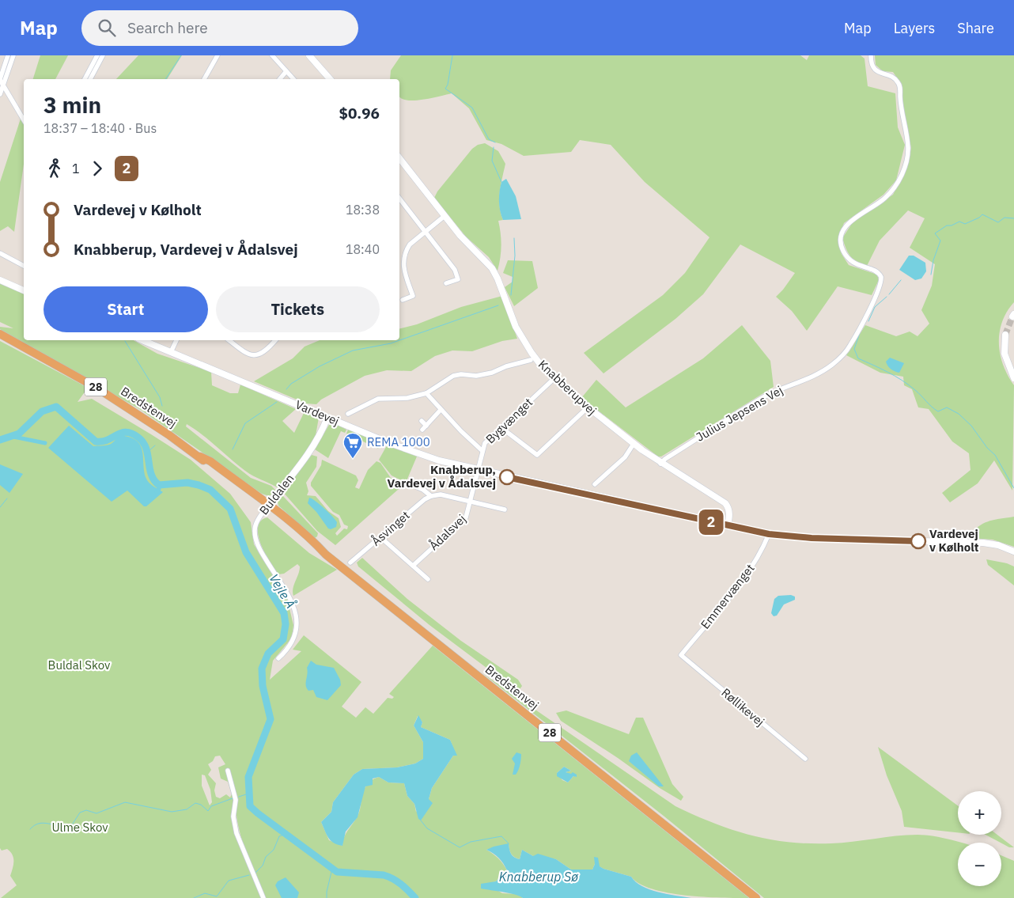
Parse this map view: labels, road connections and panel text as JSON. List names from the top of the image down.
{
  "streets": {
    "highway": ["28", "Bredstenvej"],
    "street": [
      "Knabberupvej",
      "Vardevej",
      "Julius Jepsens Vej",
      "Bygvænget",
      "Buldalen",
      "Åsvinget",
      "Ådalsvej",
      "Emmervænget",
      "Røllikevej"
    ]
  },
  "crossings": [
    ["Knabberupvej", "Vardevej"],
    ["Knabberupvej", "Julius Jepsens Vej"],
    ["Knabberupvej", "Bygvænget"],
    ["Bredstenvej", "Buldalen"],
    ["Vardevej", "Bygvænget"],
    ["Vardevej", "Buldalen"],
    ["Vardevej", "Ådalsvej"],
    ["Vardevej", "Emmervænget"],
    ["Bygvænget", "Ådalsvej"],
    ["Emmervænget", "Røllikevej"]
  ],
  "water": ["Vejle Å", "Knabberup Sø"],
  "parks": ["Buldal Skov", "Ulme Skov"],
  "places": {
    "supermarket": ["REMA 1000"],
    "other": ["Knabberup, Vardevej v Ådalsvej", "Vardevej v Kølholt"]
  },
  "lines": ["bus line 2"],
  "page": {
    "header": "Map",
    "search": "Search here",
    "nav": ["Map", "Layers", "Share"],
    "on_map": "2",
    "heading": ["3 min", "18:37 – 18:40 · Bus", "$0.96"],
    "legs": ["1", "2"],
    "list": [
      {
        "name": "Vardevej v Kølholt",
        "value": "18:38"
      },
      {
        "name": "Knabberup, Vardevej v Ådalsvej",
        "value": "18:40"
      }
    ],
    "buttons": ["Start", "Tickets"],
    "map_buttons": ["+", "−"]
  }
}
